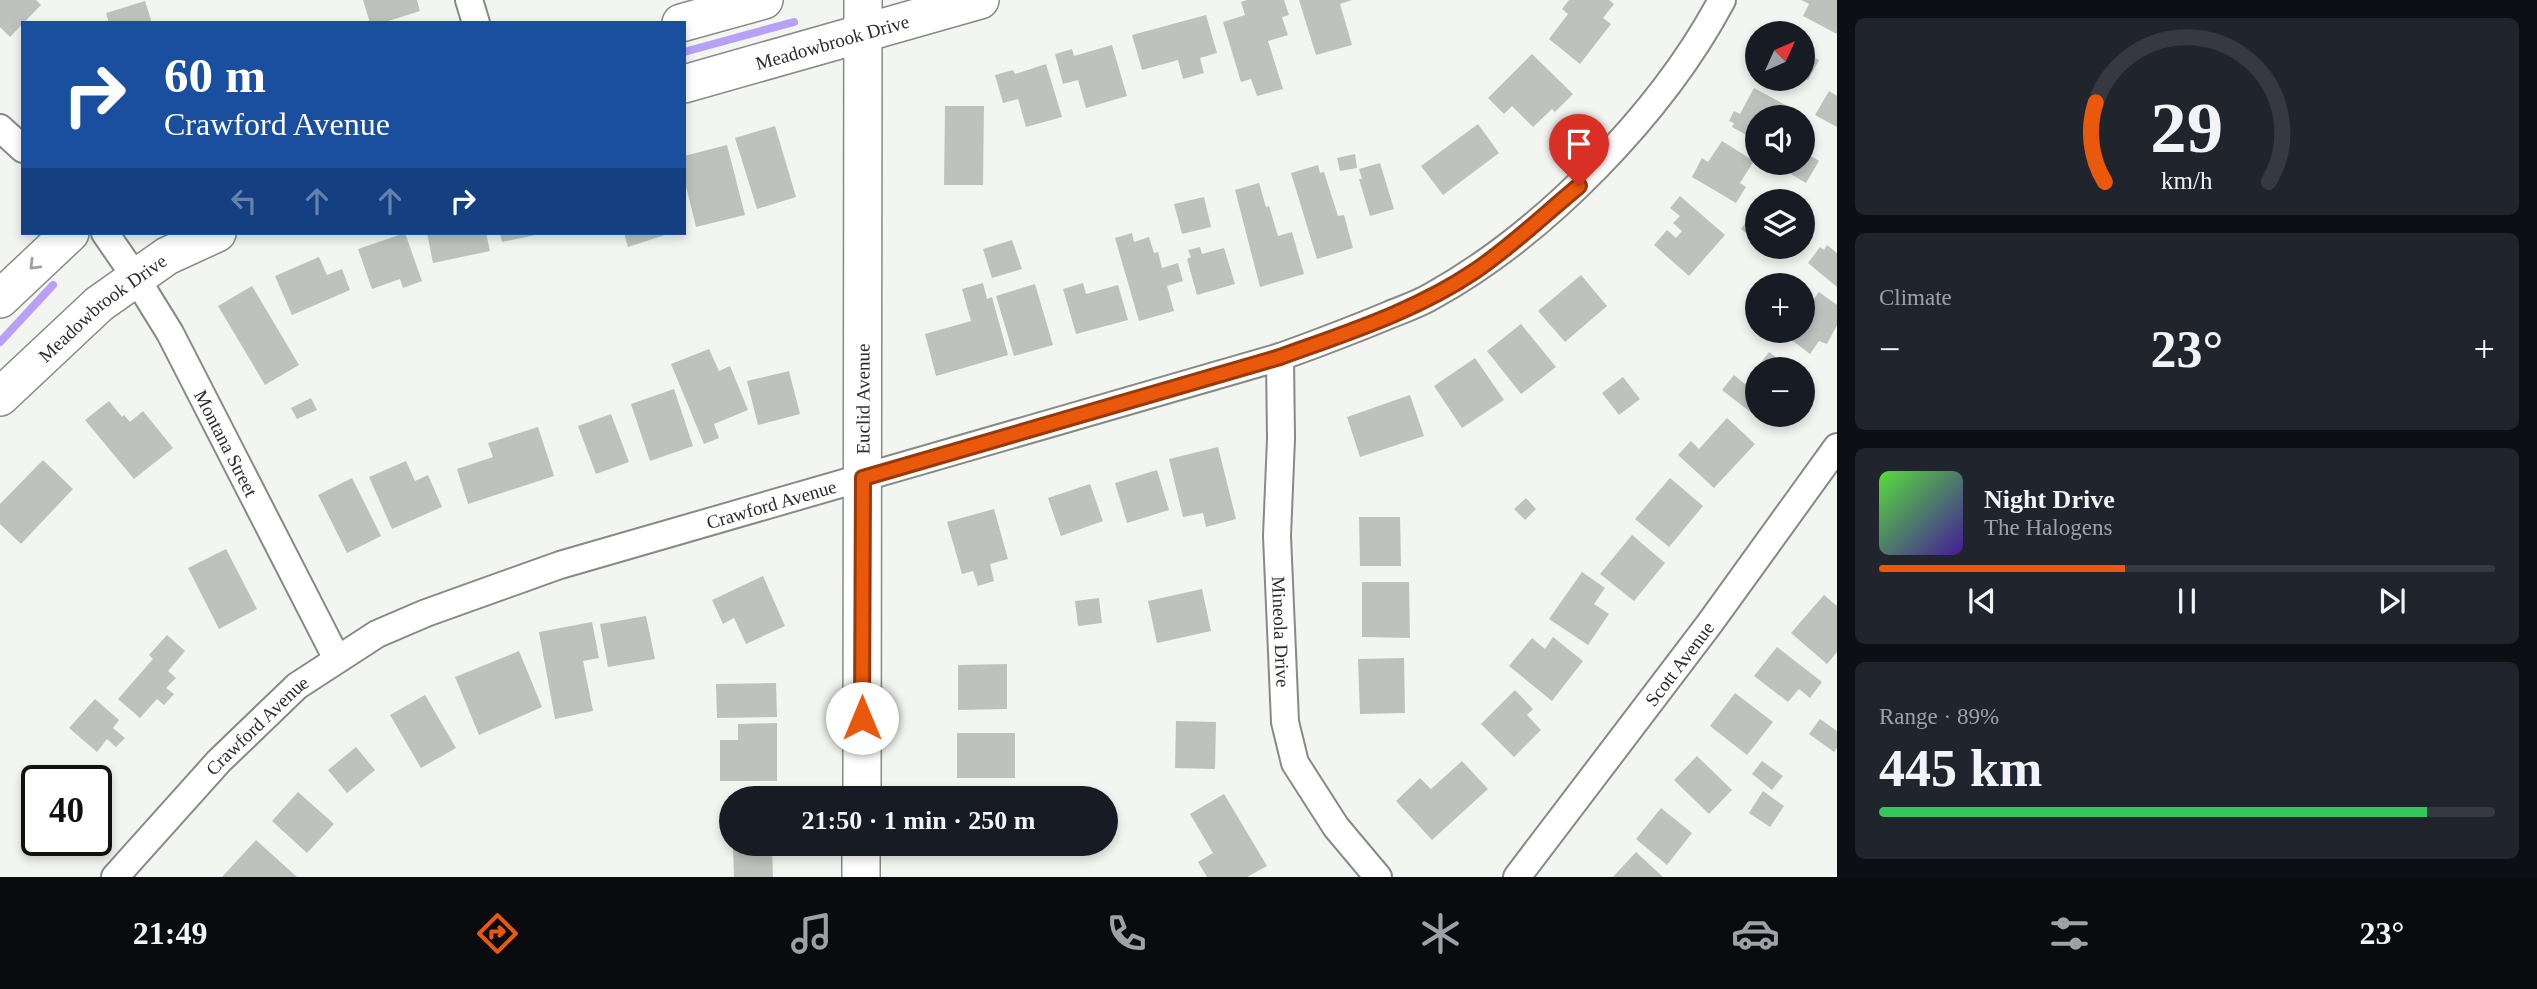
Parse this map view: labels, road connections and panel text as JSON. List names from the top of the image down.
{
  "streets": {
    "street": [
      "Meadowbrook Drive",
      "Euclid Avenue",
      "Montana Street",
      "Crawford Avenue",
      "Mineola Drive",
      "Scott Avenue"
    ]
  },
  "crossings": [
    ["Meadowbrook Drive", "Euclid Avenue"],
    ["Meadowbrook Drive", "Montana Street"],
    ["Euclid Avenue", "Crawford Avenue"],
    ["Montana Street", "Crawford Avenue"],
    ["Crawford Avenue", "Mineola Drive"]
  ],
  "north": "top right",
  "page": {
    "map_buttons": ["+", "−"],
    "turn": ["60 m", "Crawford Avenue"],
    "tile": [
      "Climate",
      ["Range · 89%", "445 km"]
    ],
    "heat": ["−", "23°", "+"],
    "song": ["Night Drive", "The Halogens"],
    "limit": "40",
    "trip": "21:50 · 1 min · 250 m",
    "tabs": ["21:49", "23°"],
    "gauge": ["29", "km/h"]
  }
}
